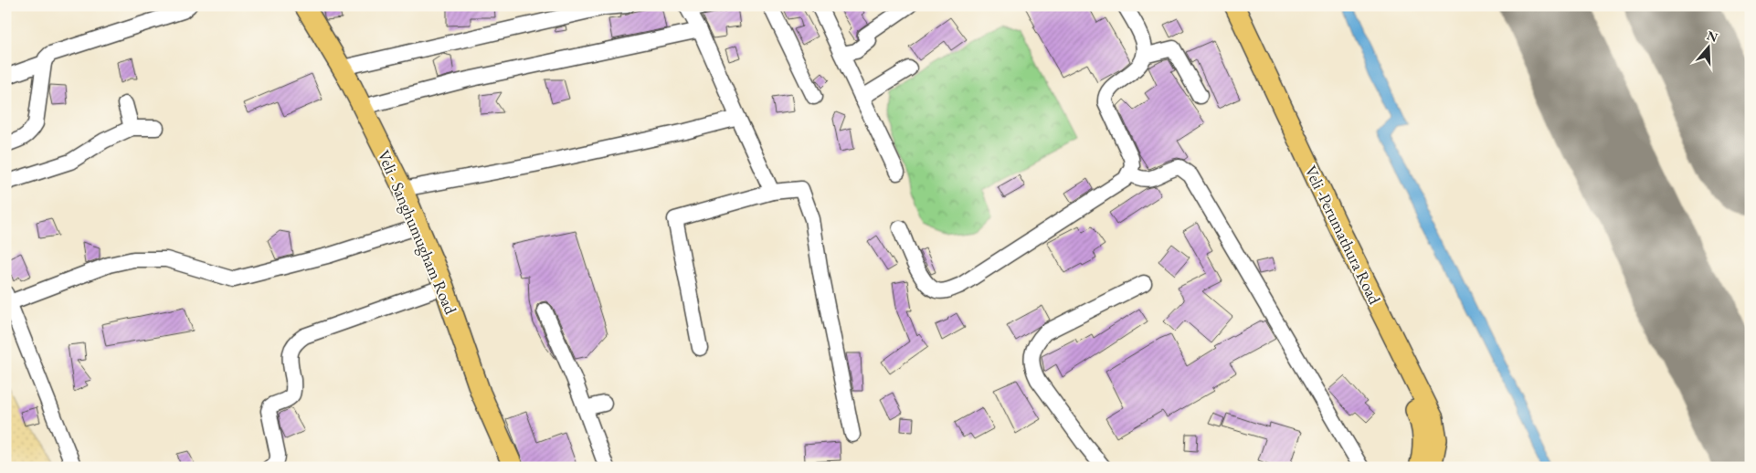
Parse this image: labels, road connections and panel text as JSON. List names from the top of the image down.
{
  "streets": {
    "main road": ["Veli - Sanghumugham Road", "Veli -Perumathura Road"]
  },
  "north": "top"
}
